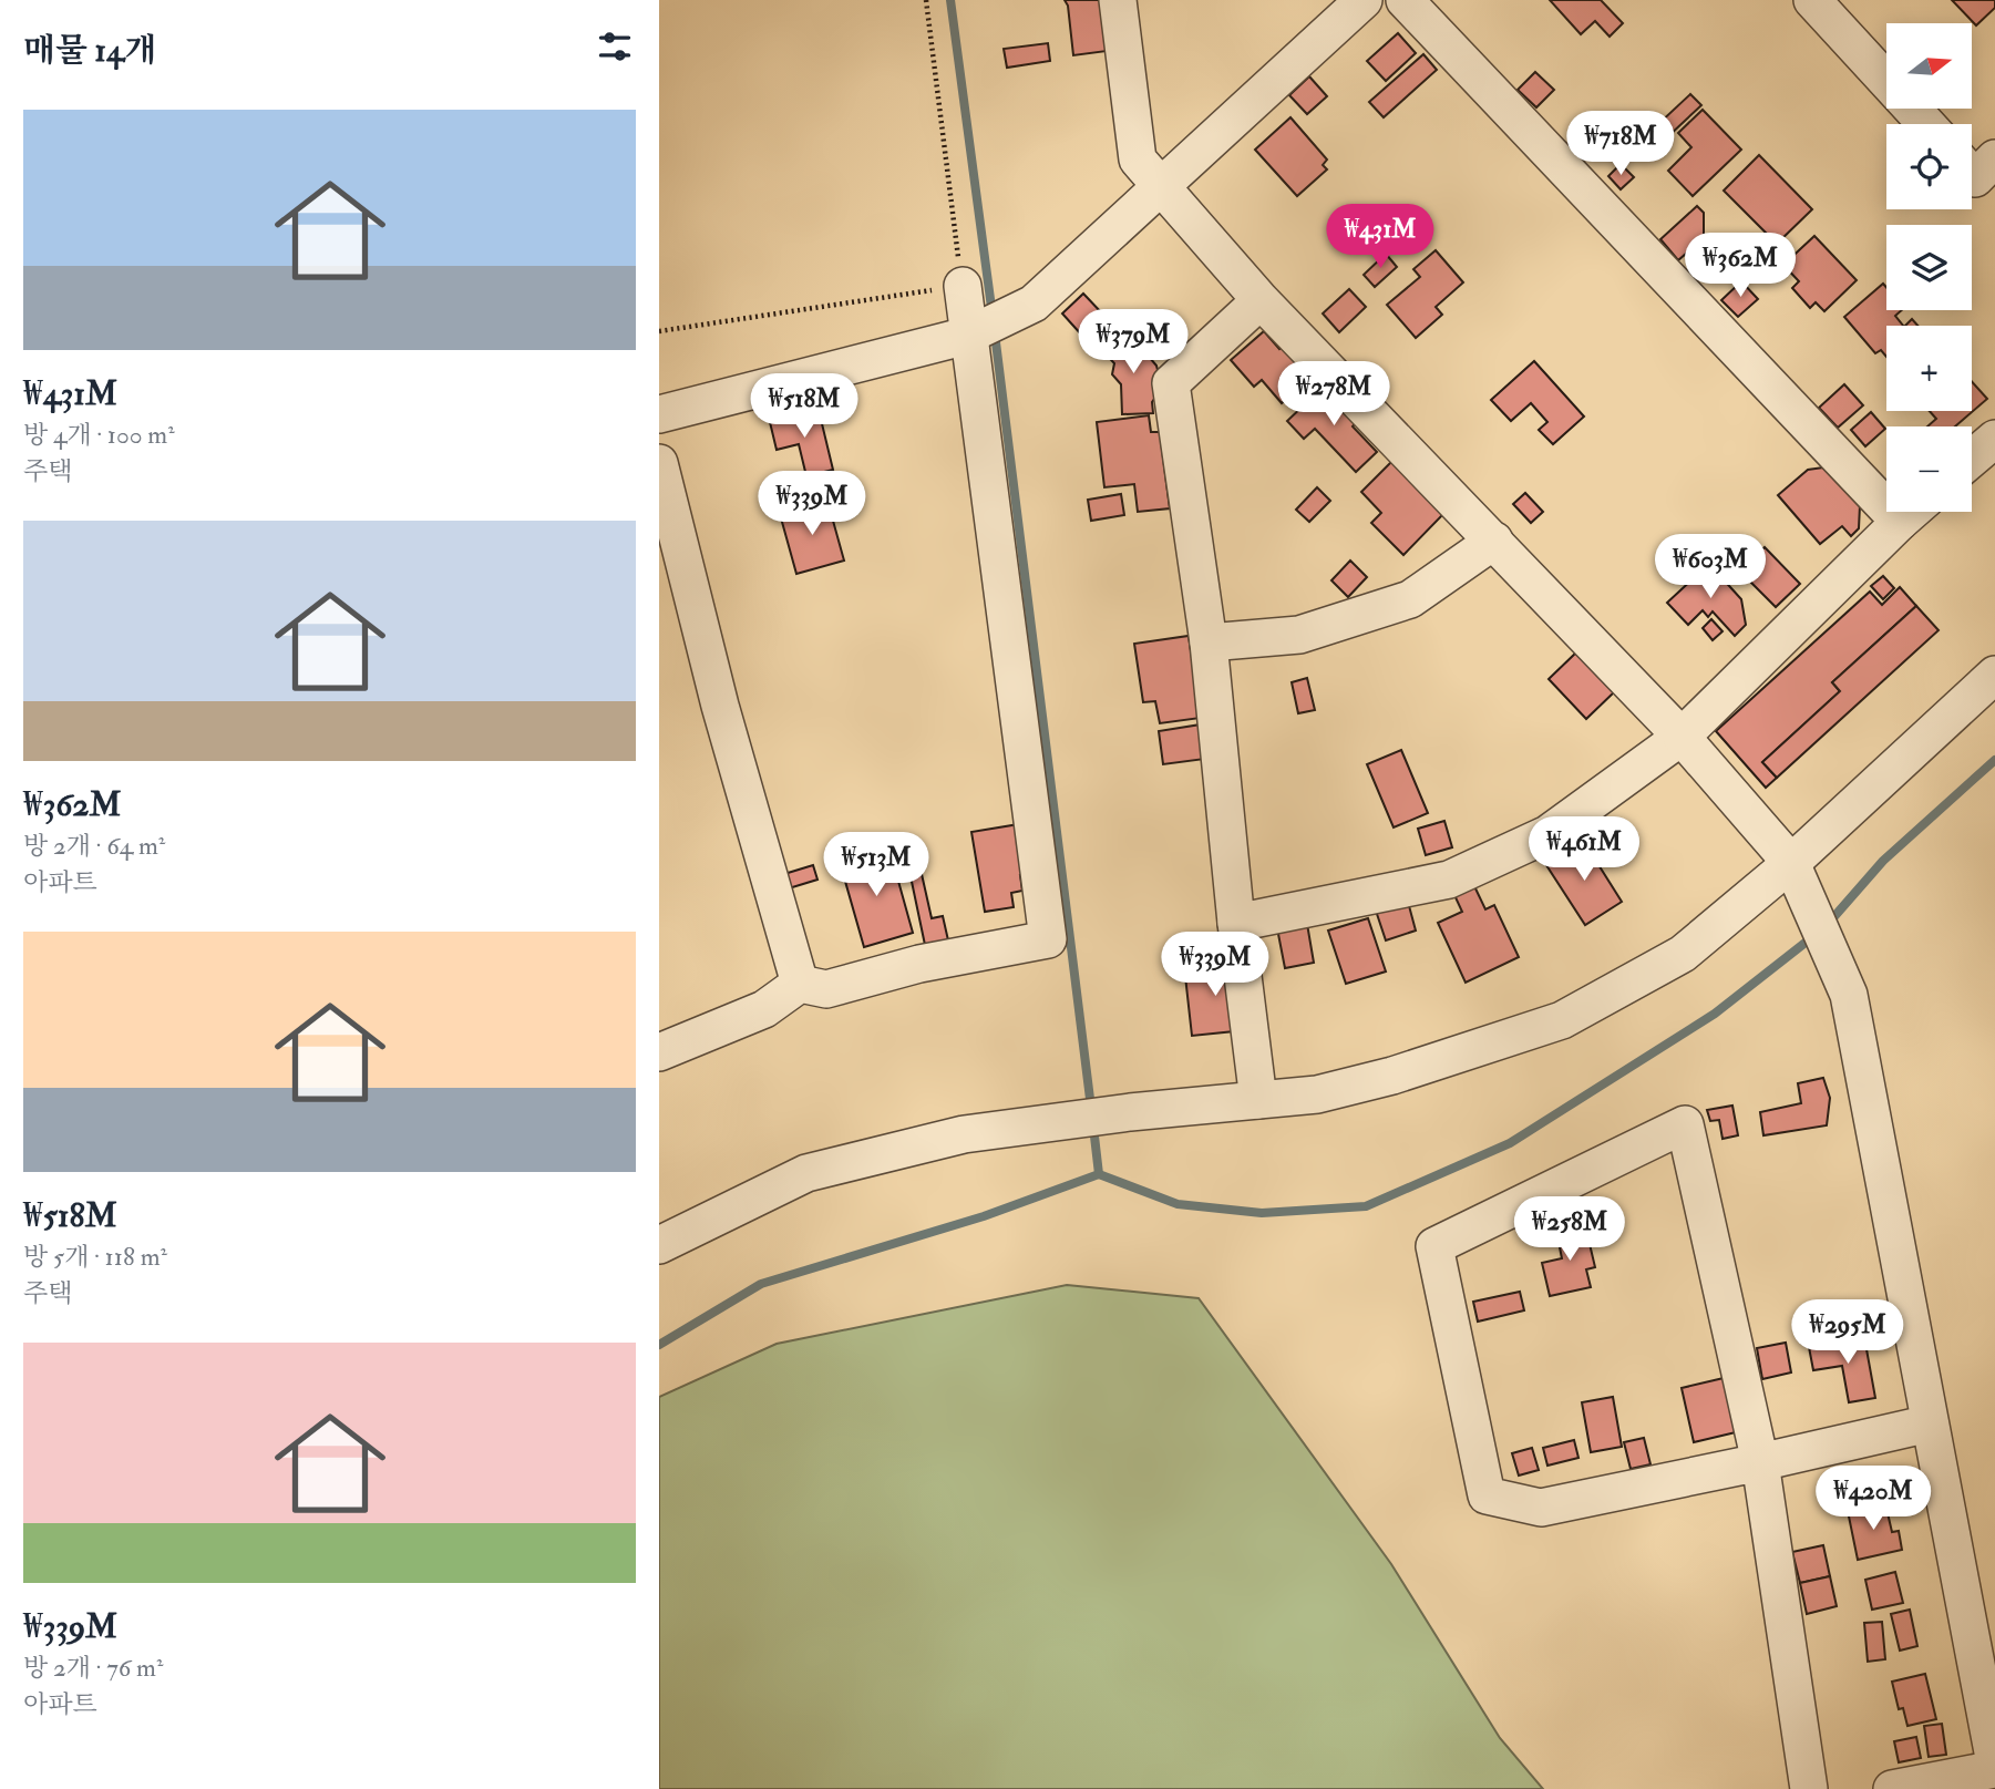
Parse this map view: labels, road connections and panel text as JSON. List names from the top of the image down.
{
  "north": "right",
  "page": {
    "heading": "매물 14개",
    "map_buttons": ["+", "−"],
    "list": [
      {
        "name": "₩431M",
        "note": "방 4개 · 100 m² · 주택"
      },
      {
        "name": "₩362M",
        "note": "방 2개 · 64 m² · 아파트"
      },
      {
        "name": "₩518M",
        "note": "방 5개 · 118 m² · 주택"
      },
      {
        "name": "₩339M",
        "note": "방 2개 · 76 m² · 아파트"
      }
    ],
    "price": [
      "₩718M",
      "₩431M",
      "₩362M",
      "₩379M",
      "₩278M",
      "₩518M",
      "₩339M",
      "₩603M",
      "₩461M",
      "₩513M",
      "₩339M",
      "₩258M",
      "₩295M",
      "₩420M"
    ]
  }
}
